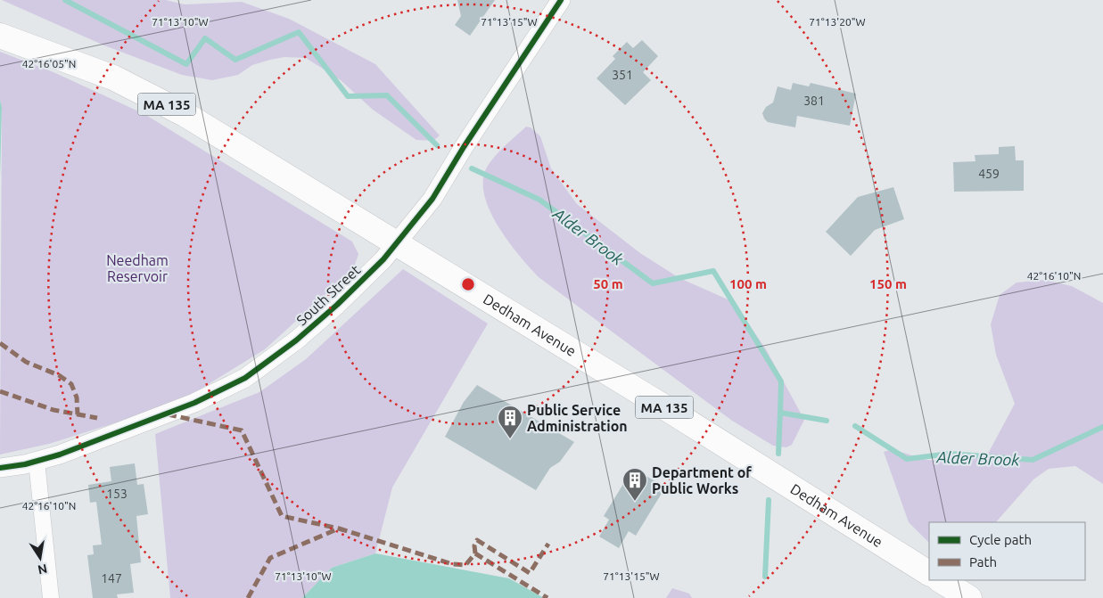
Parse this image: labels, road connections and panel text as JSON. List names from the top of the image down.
{
  "streets": {
    "main road": ["MA 135", "Dedham Avenue"],
    "street": ["South Street"]
  },
  "crossings": [
    ["South Street", "Dedham Avenue"]
  ],
  "water": ["Alder Brook"],
  "parks": ["Needham Reservoir"],
  "places": {
    "building": ["Public Service Administration", "Department of Public Works"]
  },
  "house_numbers": [
    "351",
    "381",
    "459",
    "153",
    "147"
  ],
  "legend": ["Cycle path", "Path"],
  "north": "bottom",
  "coordinates": [
    "71°13'10\"W",
    "71°13'15\"W",
    "71°13'20\"W",
    "42°16'05\"N",
    "42°16'10\"N"
  ],
  "rings": ["50 m", "100 m", "150 m"]
}
